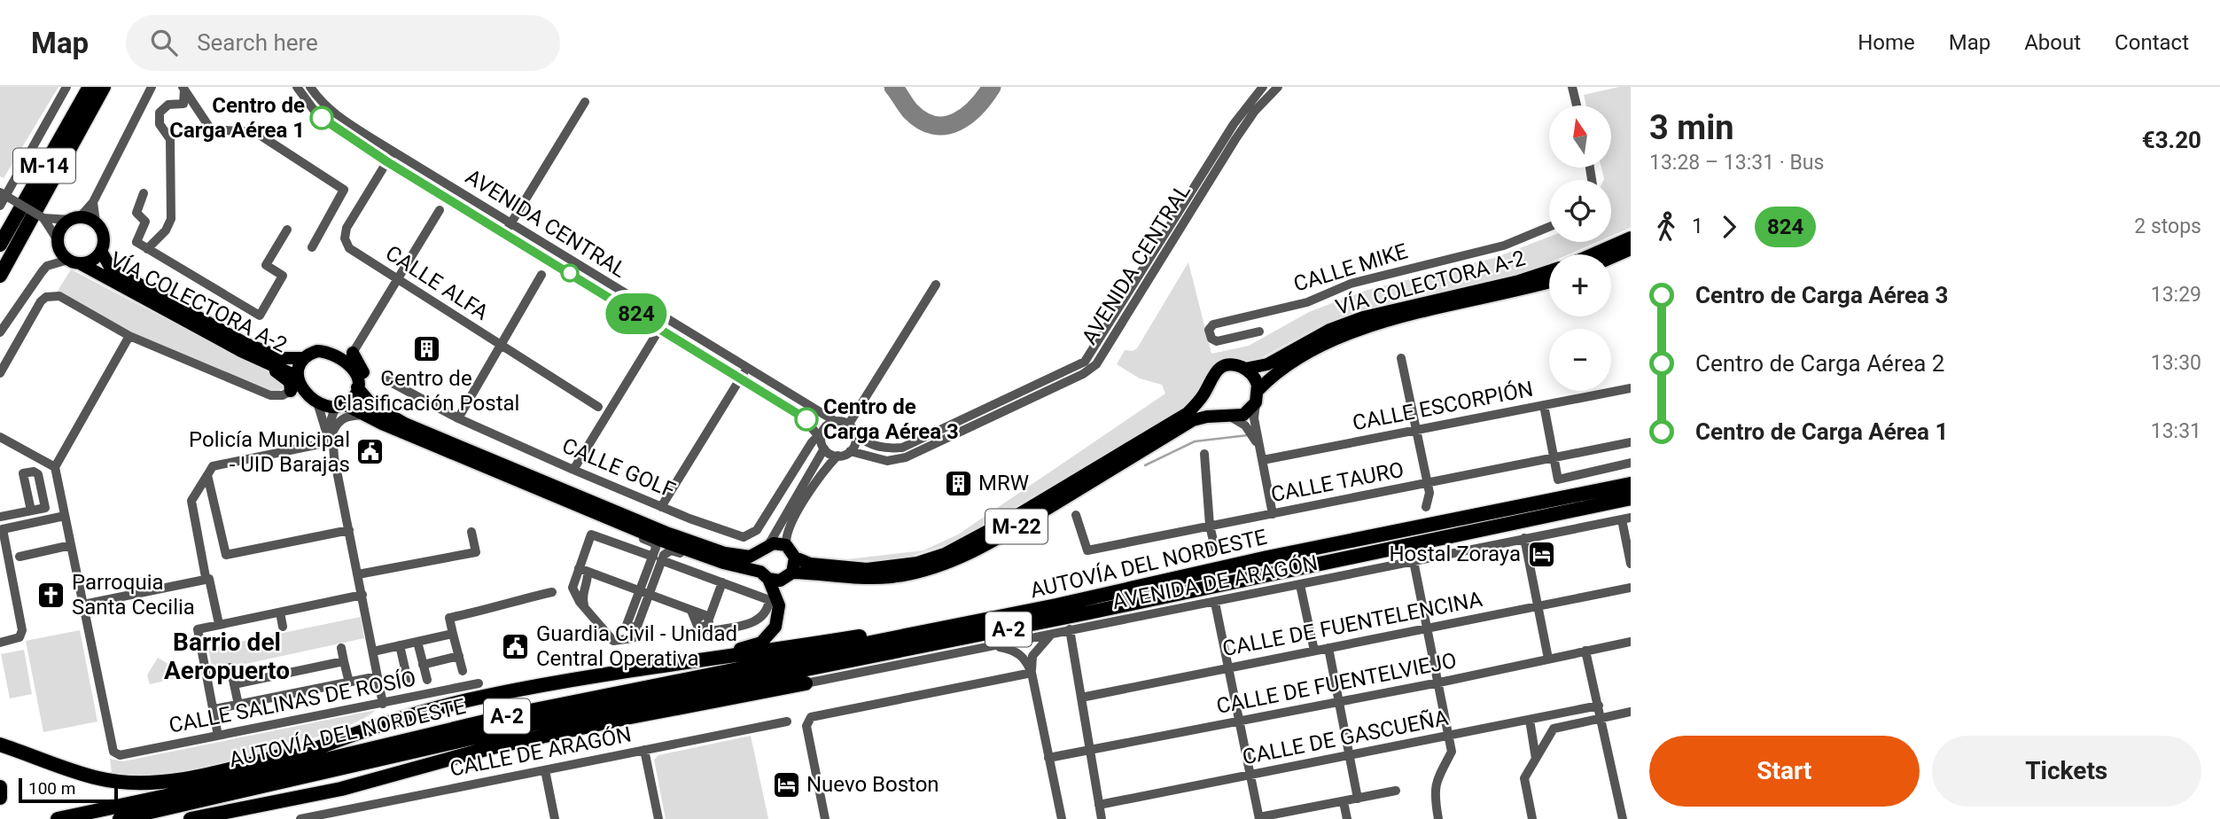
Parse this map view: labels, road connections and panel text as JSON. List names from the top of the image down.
{
  "streets": {
    "highway": ["M-14", "AUTOVÍA DEL NORDESTE", "A-2"],
    "main road": ["VÍA COLECTORA A-2", "M-22"],
    "street": [
      "AVENIDA CENTRAL",
      "CALLE MIKE",
      "CALLE ALFA",
      "CALLE ESCORPIÓN",
      "CALLE GOLF",
      "CALLE TAURO",
      "AVENIDA DE ARAGÓN",
      "CALLE DE FUENTELENCINA",
      "CALLE DE FUENTELVIEJO",
      "CALLE SALINAS DE ROSÍO",
      "CALLE DE GASCUEÑA",
      "CALLE DE ARAGÓN"
    ]
  },
  "crossings": [
    ["AVENIDA CENTRAL", "CALLE ALFA"],
    ["AVENIDA CENTRAL", "CALLE GOLF"],
    ["VÍA COLECTORA A-2", "M-22"]
  ],
  "districts": ["Barrio del Aeropuerto"],
  "places": {
    "other": ["Centro de Carga Aérea 1", "Centro de Carga Aérea 3"],
    "building": ["Centro de Clasificación Postal", "MRW"],
    "public building": ["Policía Municipal - UID Barajas", "Guardia Civil - Unidad Central Operativa"],
    "hotel": ["Hostal Zoraya", "Nuevo Boston"],
    "church": ["Parroquia Santa Cecilia"]
  },
  "lines": ["bus line 824"],
  "scale_bar": "100 m",
  "north": "top",
  "page": {
    "header": "Map",
    "search": "Search here",
    "nav": [
      "Home",
      "Map",
      "About",
      "Contact"
    ],
    "on_map": "824",
    "heading": ["3 min", "13:28 – 13:31 · Bus", "€3.20"],
    "map_buttons": ["+", "−"],
    "legs": ["1", "824", "2 stops"],
    "list": [
      {
        "name": "Centro de Carga Aérea 3",
        "value": "13:29"
      },
      {
        "name": "Centro de Carga Aérea 2",
        "value": "13:30"
      },
      {
        "name": "Centro de Carga Aérea 1",
        "value": "13:31"
      }
    ],
    "buttons": ["Start", "Tickets"],
    "scale": "100 m"
  }
}
